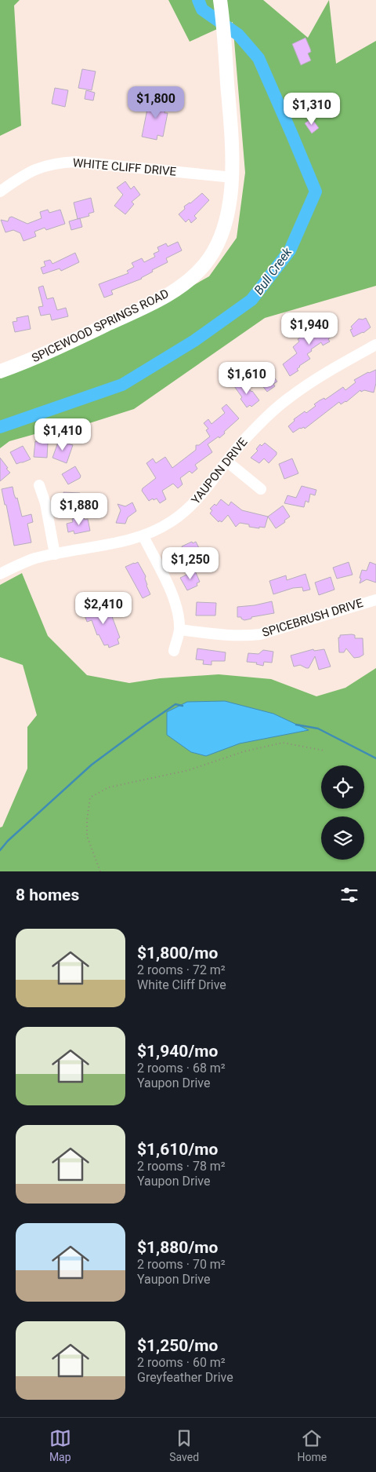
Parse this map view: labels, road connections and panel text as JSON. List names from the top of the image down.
{
  "streets": {
    "main road": ["SPICEWOOD SPRINGS ROAD"],
    "street": ["WHITE CLIFF DRIVE", "YAUPON DRIVE", "SPICEBRUSH DRIVE"]
  },
  "crossings": [
    ["WHITE CLIFF DRIVE", "SPICEWOOD SPRINGS ROAD"]
  ],
  "water": ["Bull Creek"],
  "page": {
    "price": [
      "$1,800",
      "$1,310",
      "$1,940",
      "$1,610",
      "$1,410",
      "$1,880",
      "$1,250",
      "$2,410"
    ],
    "heading": "8 homes",
    "list": [
      {
        "name": "$1,800/mo",
        "note": "2 rooms · 72 m² · White Cliff Drive"
      },
      {
        "name": "$1,940/mo",
        "note": "2 rooms · 68 m² · Yaupon Drive"
      },
      {
        "name": "$1,610/mo",
        "note": "2 rooms · 78 m² · Yaupon Drive"
      },
      {
        "name": "$1,880/mo",
        "note": "2 rooms · 70 m² · Yaupon Drive"
      },
      {
        "name": "$1,250/mo",
        "note": "2 rooms · 60 m² · Greyfeather Drive"
      }
    ],
    "tabs": ["Map", "Saved", "Home"]
  }
}
